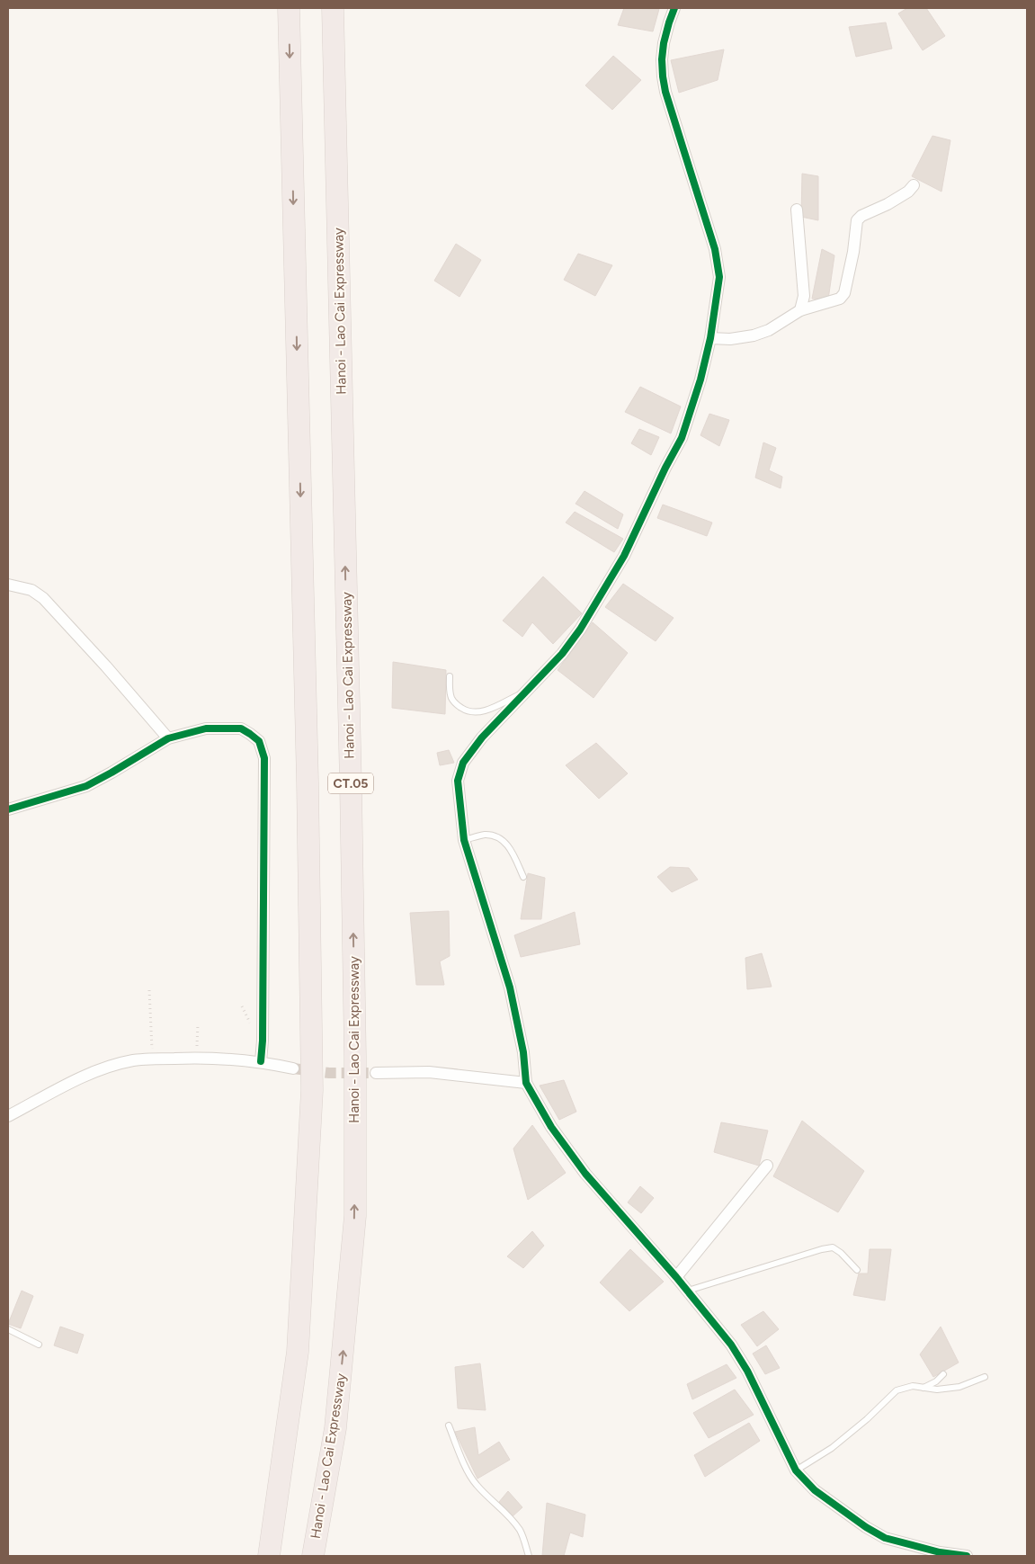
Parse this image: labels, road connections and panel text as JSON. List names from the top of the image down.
{
  "streets": {
    "highway": ["Hanoi - Lao Cai Expressway", "CT.05"]
  }
}
